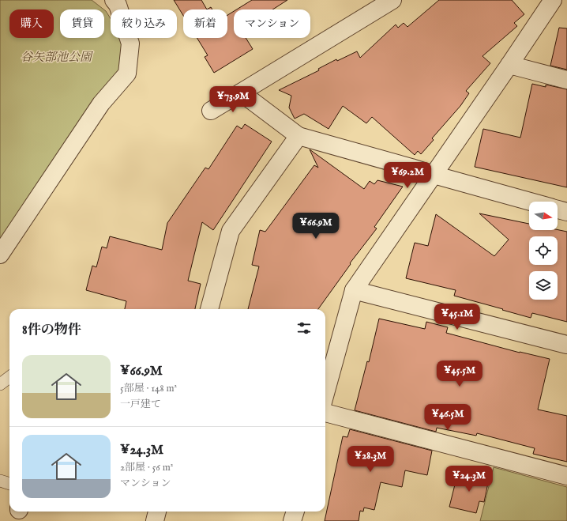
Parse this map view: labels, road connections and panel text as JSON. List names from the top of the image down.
{
  "parks": ["谷矢部池公園"],
  "north": "right",
  "page": {
    "chip": [
      "購入",
      "賃貸",
      "絞り込み",
      "新着",
      "マンション"
    ],
    "price": [
      "¥73.9M",
      "¥69.2M",
      "¥66.9M",
      "¥45.1M",
      "¥45.5M",
      "¥46.5M",
      "¥28.3M",
      "¥24.3M"
    ],
    "heading": "8件の物件",
    "list": [
      {
        "name": "¥66.9M",
        "note": "5部屋 · 148 m² · 一戸建て"
      },
      {
        "name": "¥24.3M",
        "note": "2部屋 · 56 m² · マンション"
      }
    ]
  }
}
